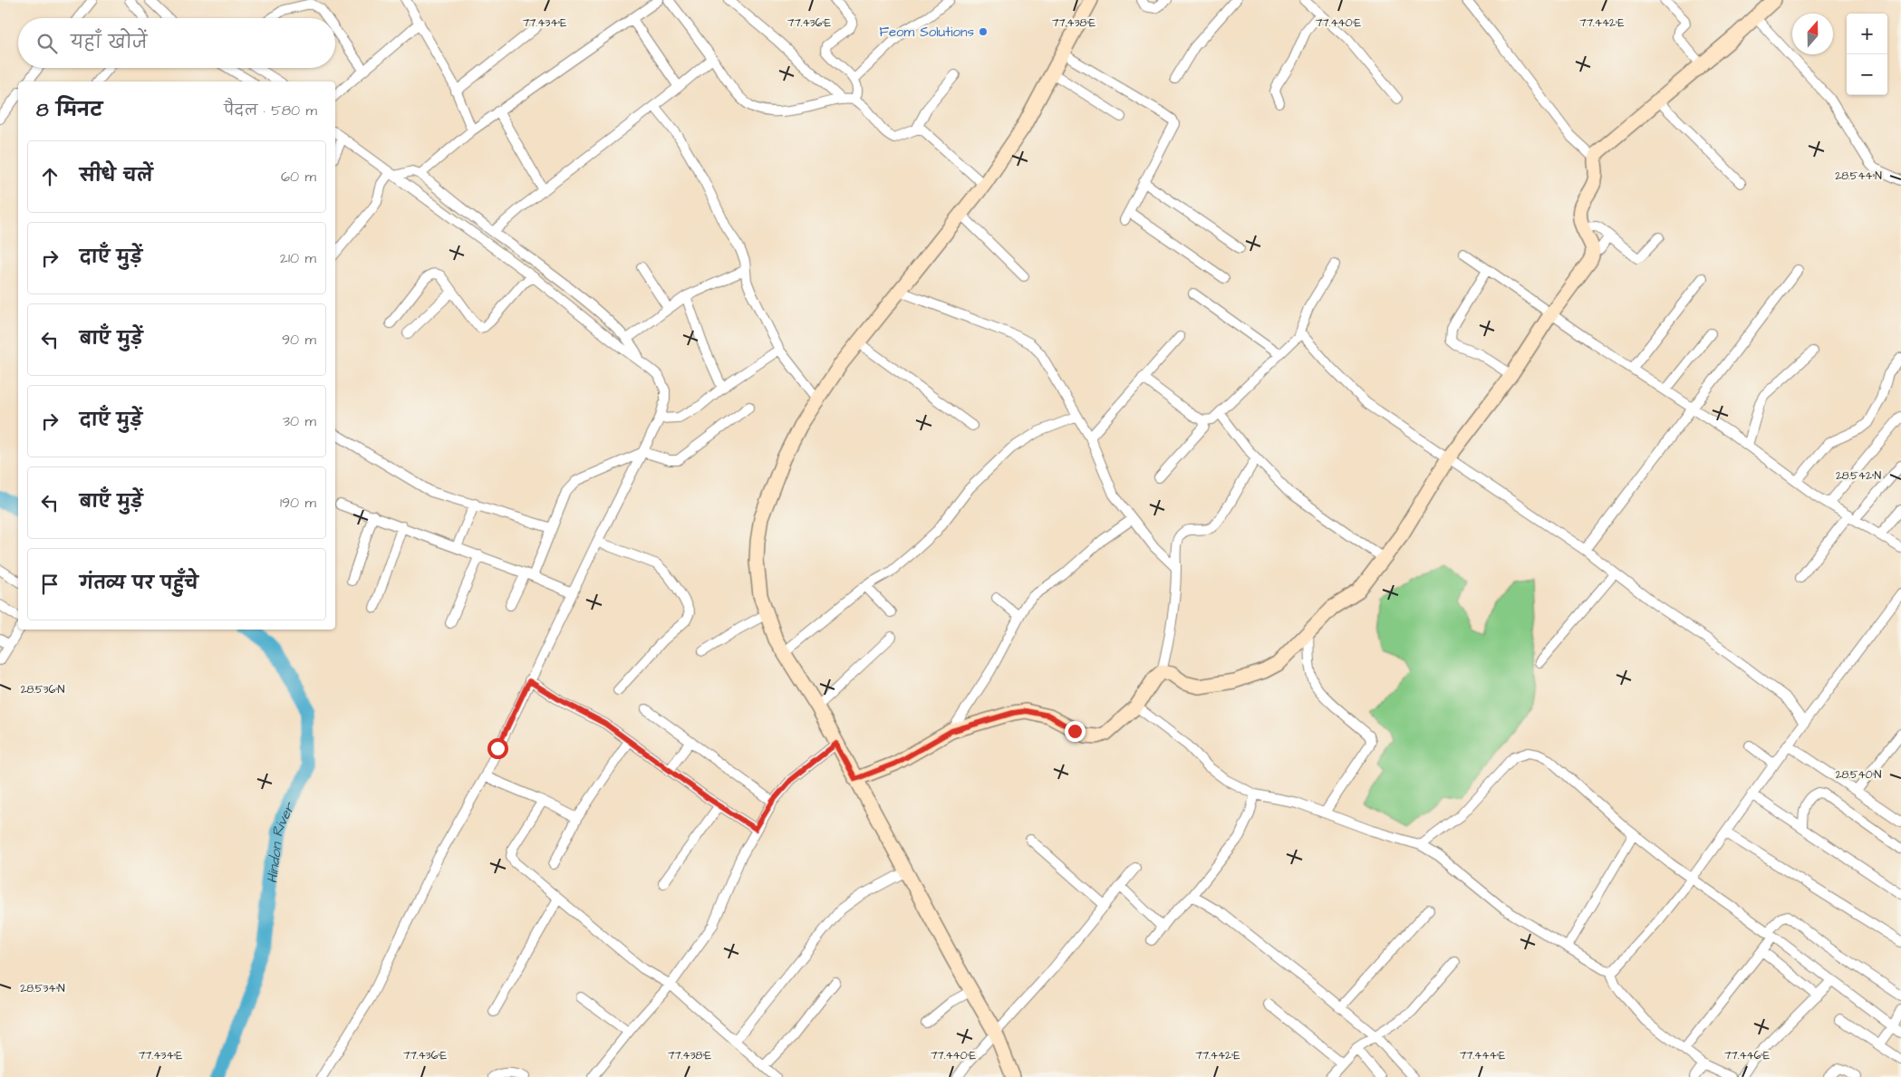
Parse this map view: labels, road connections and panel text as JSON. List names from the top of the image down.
{
  "water": ["Hindon River"],
  "places": ["Feom Solutions"],
  "north": "top",
  "page": {
    "map_buttons": ["+", "−"],
    "search": "यहाँ खोजें",
    "heading": ["8 मिनट", "पैदल · 580 m"],
    "list": [
      ["सीधे चलें", "60 m"],
      ["दाएँ मुड़ें", "210 m"],
      ["बाएँ मुड़ें", "90 m"],
      ["दाएँ मुड़ें", "30 m"],
      ["बाएँ मुड़ें", "190 m"],
      "गंतव्य पर पहुँचे"
    ]
  },
  "coordinates": [
    "77.434°E",
    "77.436°E",
    "77.438°E",
    "77.442°E",
    "77.440°E",
    "28.544°N",
    "28.542°N",
    "28.536°N",
    "28.540°N",
    "28.534°N",
    "77.444°E",
    "77.446°E"
  ]
}
